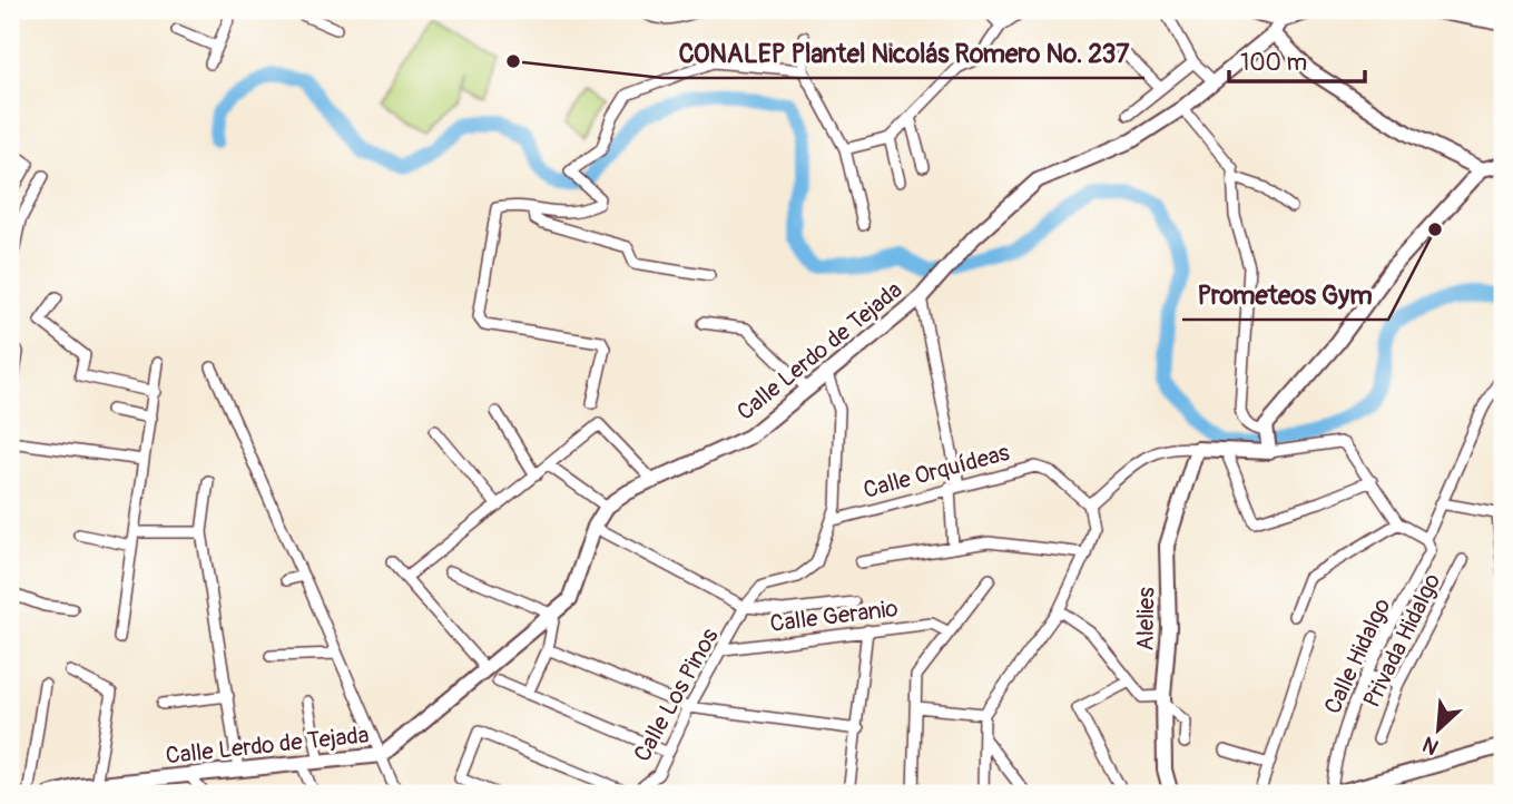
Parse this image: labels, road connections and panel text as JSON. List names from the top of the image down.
{
  "streets": {
    "main road": ["Calle Lerdo de Tejada", "Alelies"],
    "street": [
      "Calle Orquídeas",
      "Calle Geranio",
      "Privada Hidalgo",
      "Calle Hidalgo",
      "Calle Los Pinos"
    ]
  },
  "crossings": [
    ["Calle Geranio", "Calle Los Pinos"]
  ],
  "places": ["CONALEP Plantel Nicolás Romero No. 237", "Prometeos Gym"],
  "scale_bar": "100 m",
  "north": "bottom left"
}
